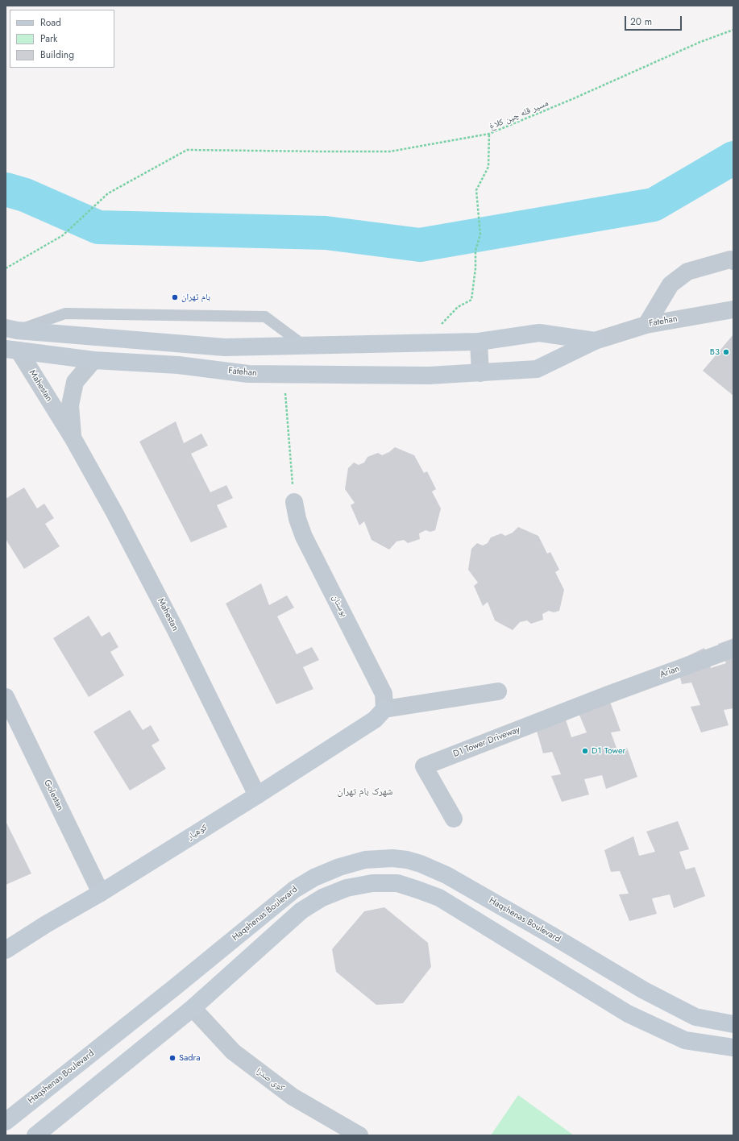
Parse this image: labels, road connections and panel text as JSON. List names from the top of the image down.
{
  "streets": {
    "main road": ["Fatehan", "کوهیار", "Haqshenas Boulevard"],
    "street": [
      "Mahestan",
      "بوستان",
      "Arian",
      "D1 Tower Driveway",
      "Golestan",
      "کوی صدرا"
    ],
    "path": ["مسیر قله چین کلاغ"]
  },
  "crossings": [
    ["مسیر قله چین کلاغ", "Fatehan"],
    ["Fatehan", "Mahestan"],
    ["Mahestan", "کوهیار"],
    ["بوستان", "کوهیار"],
    ["Arian", "D1 Tower Driveway"],
    ["Golestan", "کوهیار"]
  ],
  "districts": ["شهرک بام تهران"],
  "places": [
    "بام تهران",
    "B3",
    "D1 Tower",
    "Sadra"
  ],
  "legend": ["Road", "Park", "Building"],
  "scale_bar": "20 m"
}
